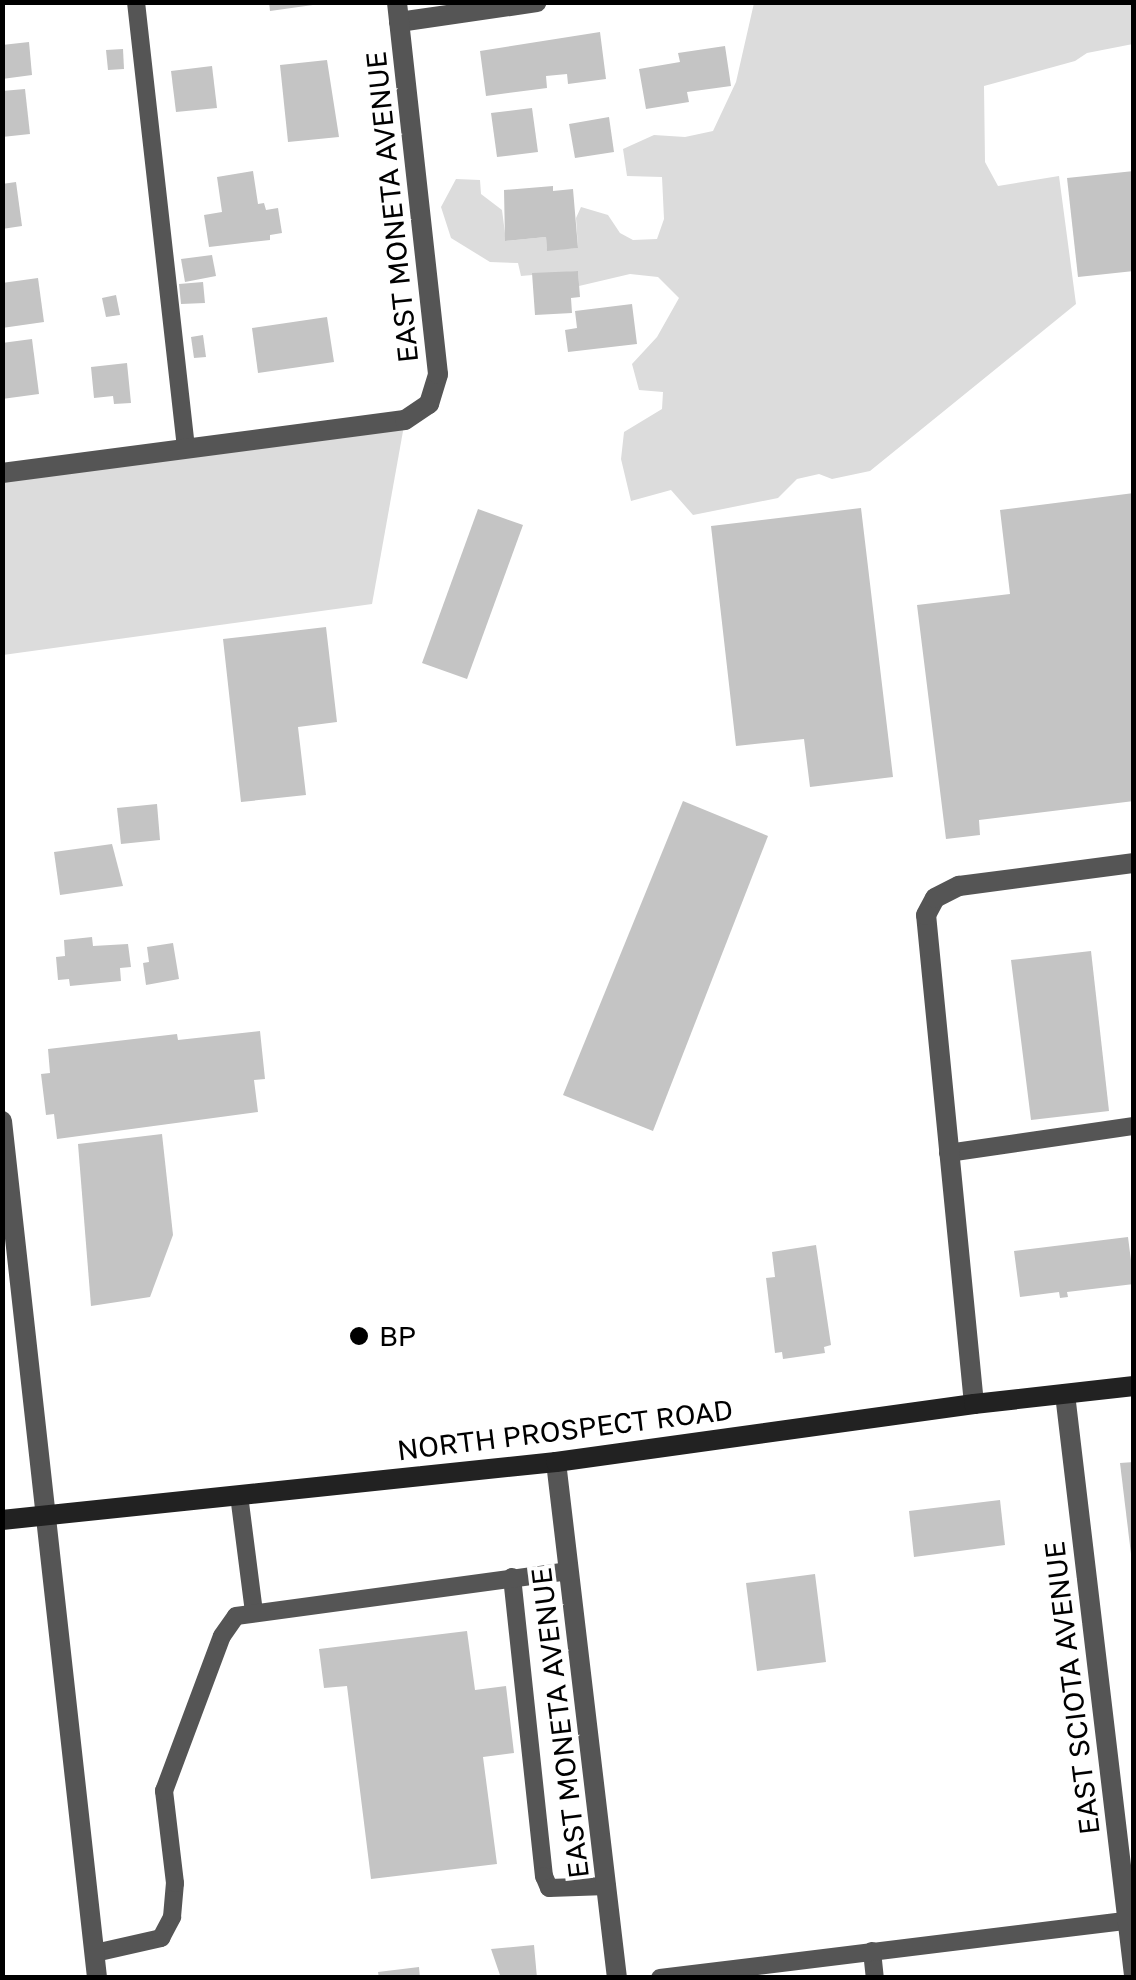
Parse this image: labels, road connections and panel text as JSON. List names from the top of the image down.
{
  "streets": {
    "main road": ["NORTH PROSPECT ROAD"],
    "street": ["EAST MONETA AVENUE", "EAST SCIOTA AVENUE"]
  },
  "crossings": [
    ["EAST MONETA AVENUE", "NORTH PROSPECT ROAD"],
    ["NORTH PROSPECT ROAD", "EAST SCIOTA AVENUE"]
  ],
  "places": ["BP"]
}
